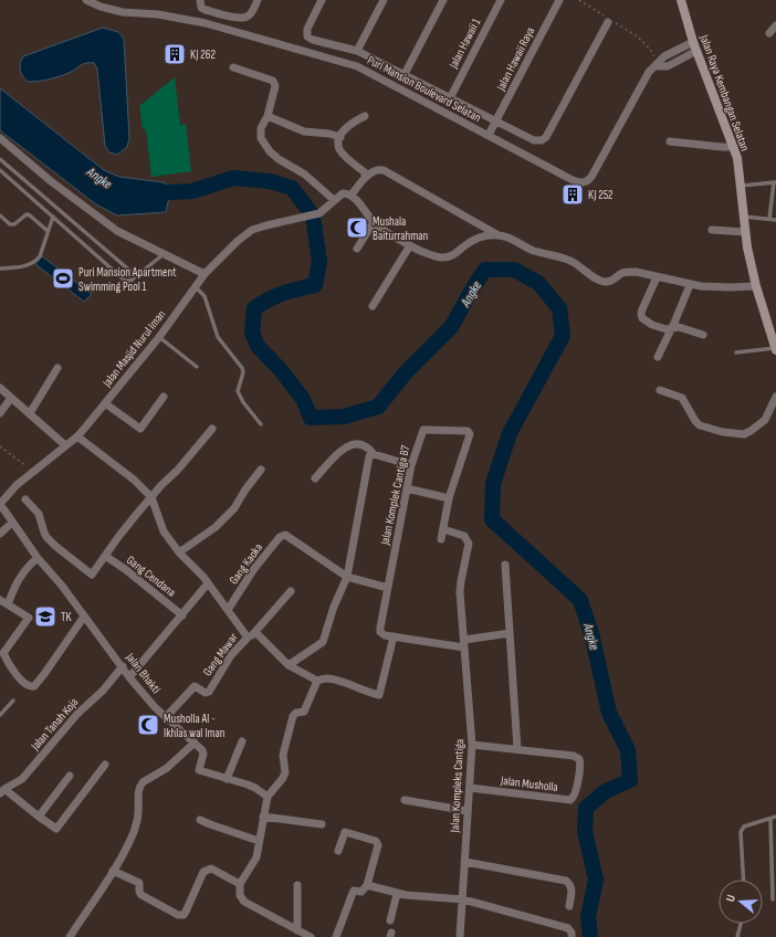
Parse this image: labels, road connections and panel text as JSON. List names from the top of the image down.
{
  "streets": {
    "main road": ["Jalan Raya Kembangan Selatan"],
    "street": [
      "Jalan Hawaii 1",
      "Jalan Hawaii Raya",
      "Puri Mansion Boulevard Selatan",
      "Jalan Masjid Nurul Iman",
      "Jalan Komplek Cantiga B7",
      "Gang Kaoka",
      "Gang Cendana",
      "Gang Mawar",
      "Jalan Bhakti",
      "Jalan Tanah Koja",
      "Jalan Musholla",
      "Jalan Kompleks Cantiga"
    ]
  },
  "crossings": [
    ["Jalan Hawaii Raya", "Puri Mansion Boulevard Selatan"],
    ["Puri Mansion Boulevard Selatan", "Jalan Raya Kembangan Selatan"],
    ["Jalan Masjid Nurul Iman", "Jalan Bhakti"],
    ["Gang Kaoka", "Gang Mawar"],
    ["Gang Mawar", "Jalan Bhakti"],
    ["Jalan Bhakti", "Jalan Tanah Koja"],
    ["Jalan Musholla", "Jalan Kompleks Cantiga"]
  ],
  "water": ["Angke"],
  "places": {
    "building": ["KJ 262", "KJ 252"],
    "mosque": ["Mushala Baiturrahman", "Musholla Al - Ikhlas wal Iman"],
    "sports": ["Puri Mansion Apartment Swimming Pool 1"],
    "school or university": ["TK"]
  },
  "north": "left"
}
